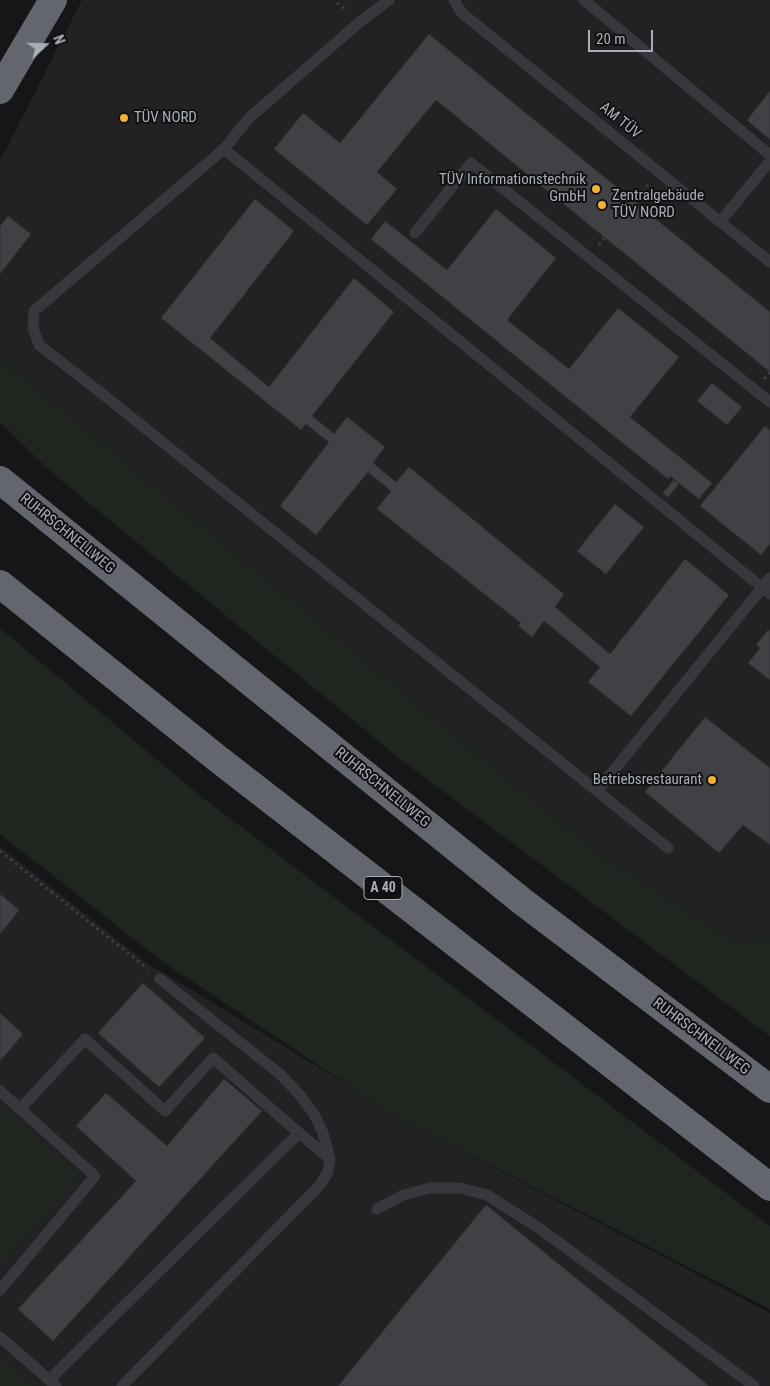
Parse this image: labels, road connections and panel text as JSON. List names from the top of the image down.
{
  "streets": {
    "highway": ["RUHRSCHNELLWEG", "A 40"],
    "lane": ["AM TÜV"]
  },
  "places": [
    "TÜV NORD",
    "TÜV Informationstechnik GmbH",
    "Zentralgebäude TÜV NORD",
    "Betriebsrestaurant"
  ],
  "scale_bar": "20 m",
  "north": "right"
}
